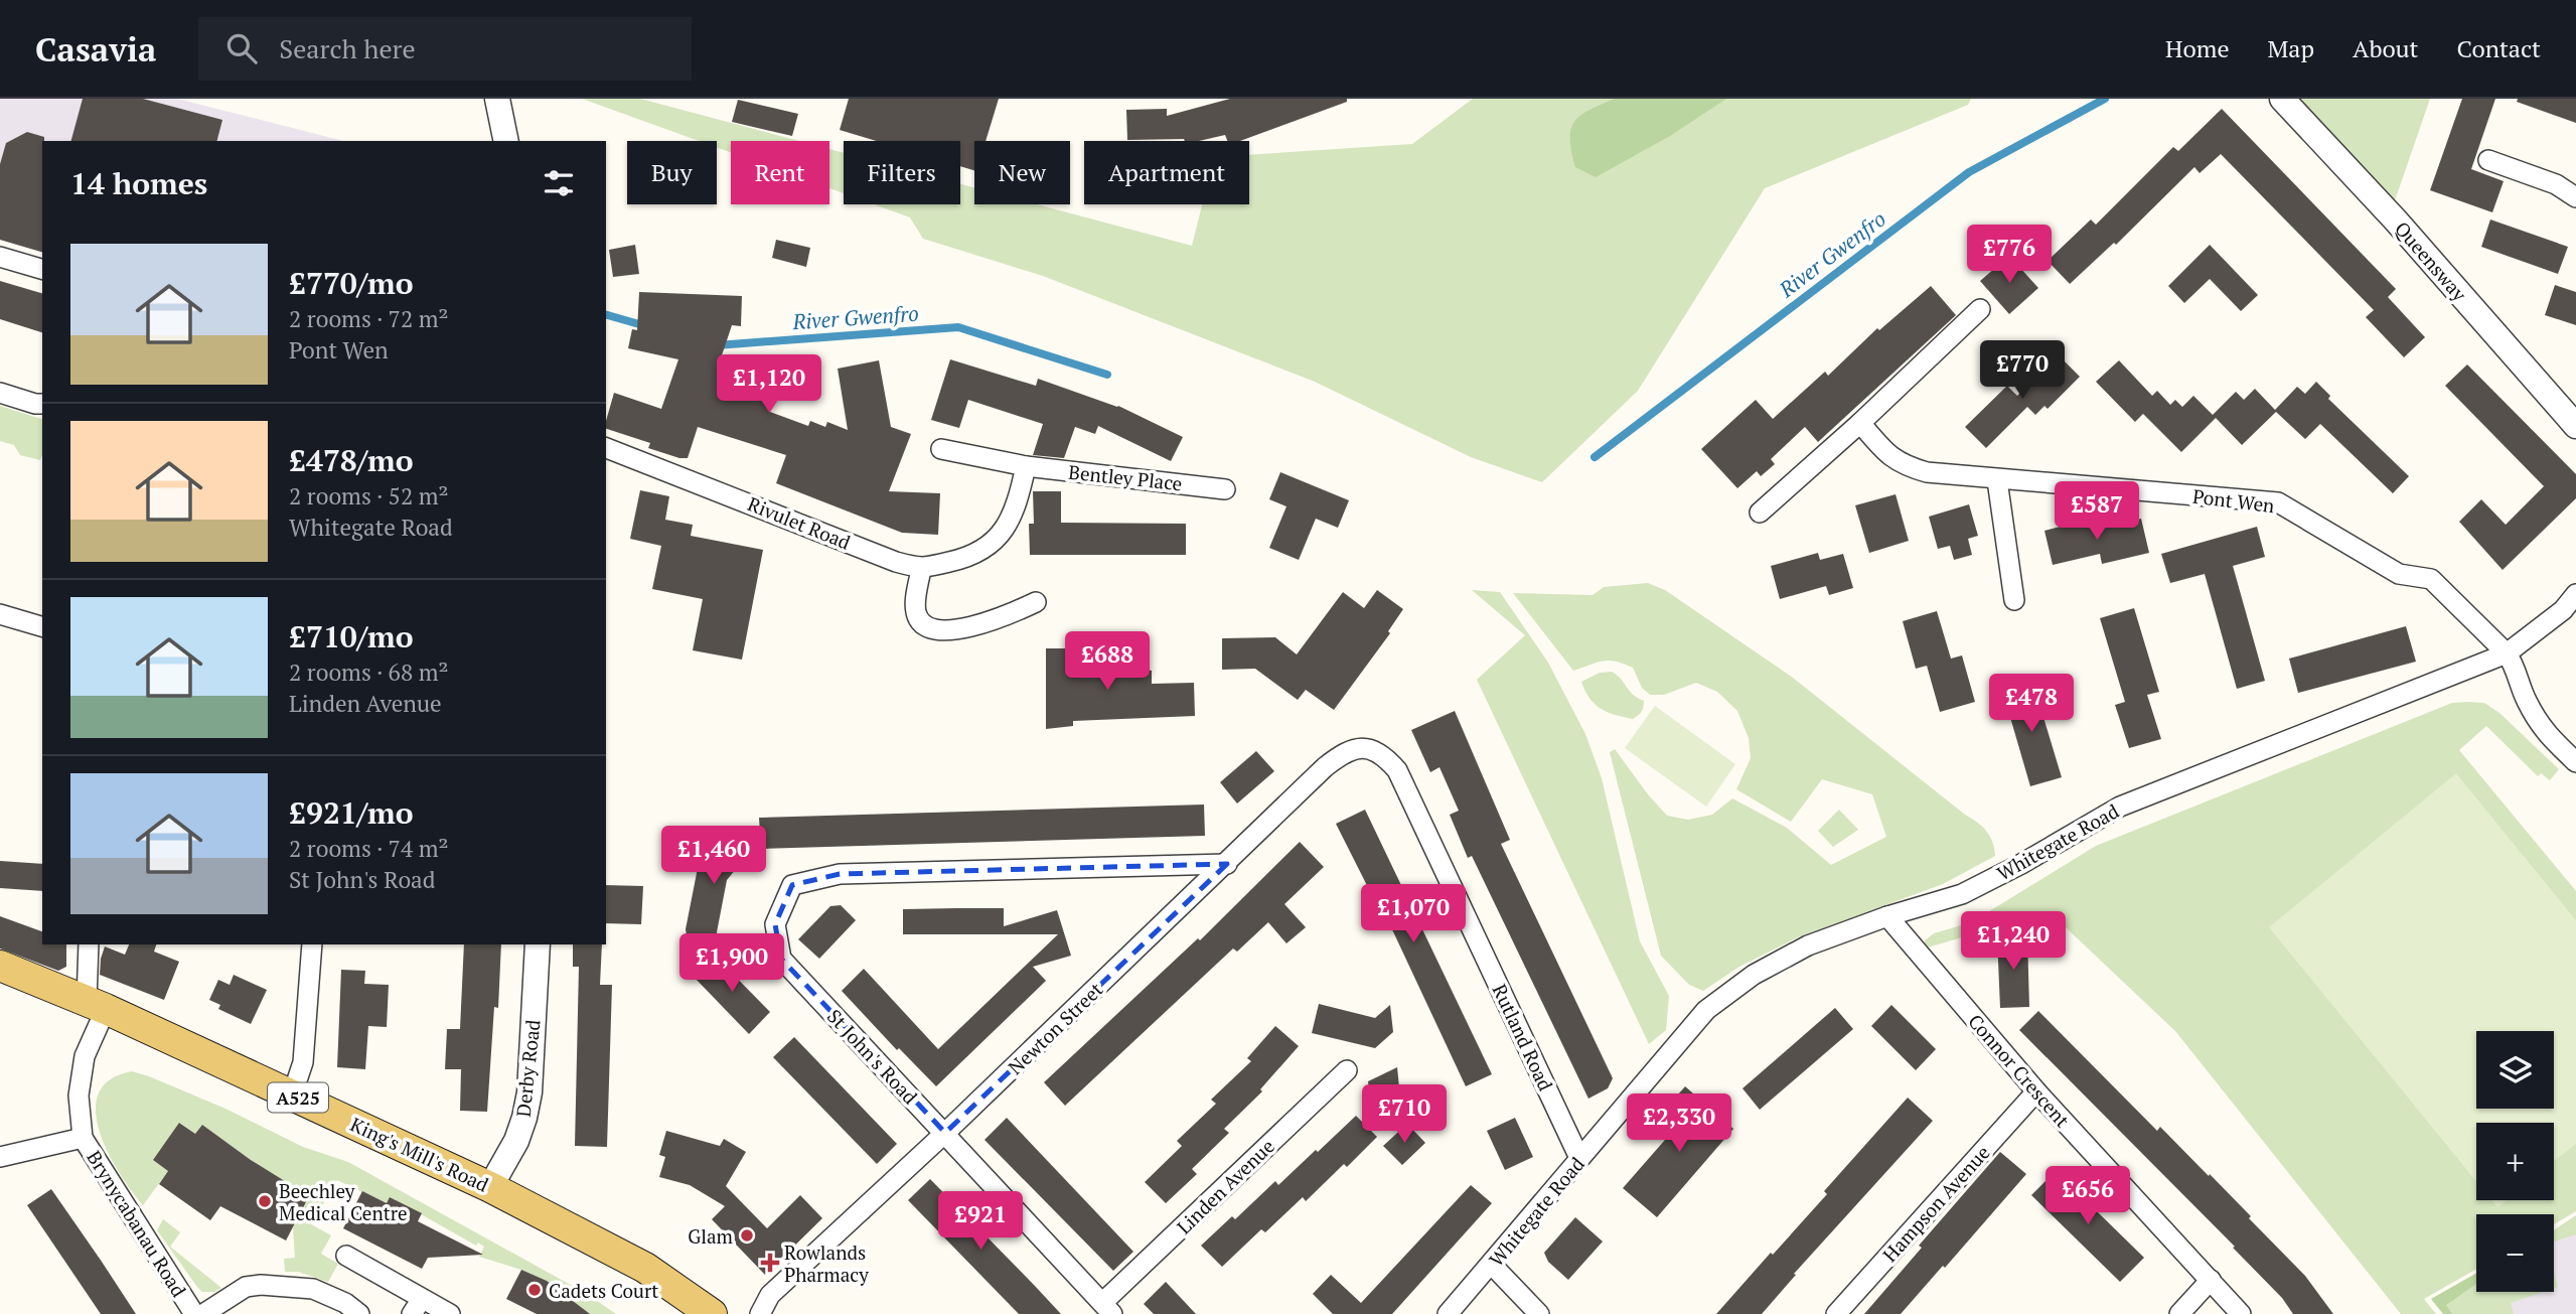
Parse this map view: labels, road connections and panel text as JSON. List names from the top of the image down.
{
  "streets": {
    "main road": ["A525", "King's Mill's Road"],
    "street": [
      "Queensway",
      "Bentley Place",
      "Pont Wen",
      "Rivulet Road",
      "Whitegate Road",
      "Newton Street",
      "Rutland Road",
      "St John's Road",
      "Derby Road",
      "Connor Crescent",
      "Linden Avenue",
      "Hampson Avenue",
      "Brynycabanau Road"
    ]
  },
  "crossings": [
    ["Pont Wen", "Whitegate Road"],
    ["Whitegate Road", "Rutland Road"],
    ["Whitegate Road", "Connor Crescent"],
    ["Newton Street", "Rutland Road"],
    ["Newton Street", "St John's Road"],
    ["St John's Road", "Linden Avenue"],
    ["Derby Road", "King's Mill's Road"],
    ["Connor Crescent", "Hampson Avenue"],
    ["King's Mill's Road", "Brynycabanau Road"]
  ],
  "water": ["River Gwenfro"],
  "places": {
    "other": ["Beechley Medical Centre", "Glam", "Cadets Court"],
    "health": ["Rowlands Pharmacy"]
  },
  "page": {
    "header": "Casavia",
    "search": "Search here",
    "nav": [
      "Home",
      "Map",
      "About",
      "Contact"
    ],
    "chip": [
      "Buy",
      "Rent",
      "Filters",
      "New",
      "Apartment"
    ],
    "heading": "14 homes",
    "price": [
      "£776",
      "£770",
      "£1,120",
      "£587",
      "£688",
      "£478",
      "£1,460",
      "£1,070",
      "£1,240",
      "£1,900",
      "£710",
      "£2,330",
      "£656",
      "£921"
    ],
    "list": [
      {
        "name": "£770/mo",
        "note": "2 rooms · 72 m² · Pont Wen"
      },
      {
        "name": "£478/mo",
        "note": "2 rooms · 52 m² · Whitegate Road"
      },
      {
        "name": "£710/mo",
        "note": "2 rooms · 68 m² · Linden Avenue"
      },
      {
        "name": "£921/mo",
        "note": "2 rooms · 74 m² · St John's Road"
      }
    ],
    "map_buttons": ["+", "−"]
  }
}
